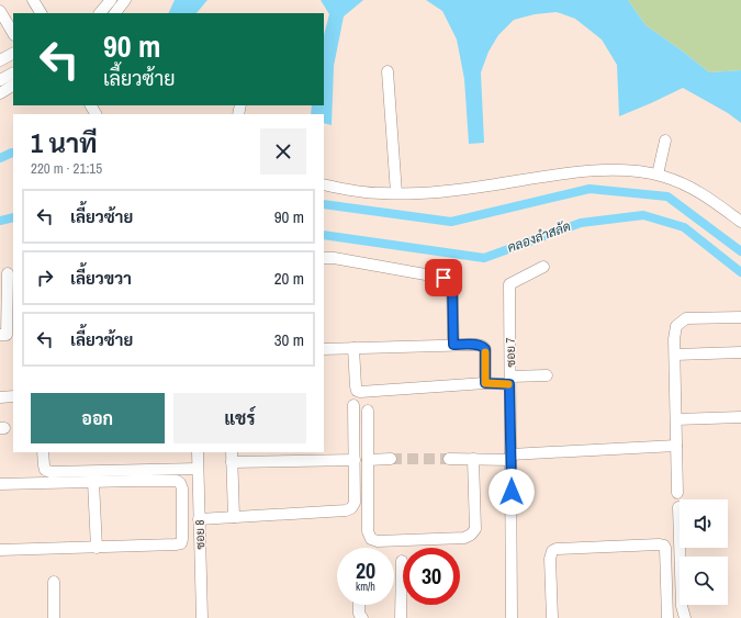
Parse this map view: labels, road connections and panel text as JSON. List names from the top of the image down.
{
  "streets": {
    "street": ["ซอย 7", "ซอย 8"]
  },
  "water": ["คลองลำสลัด"],
  "page": {
    "turn": ["90 m", "เลี้ยวซ้าย"],
    "heading": ["1 นาที", "220 m · 21:15"],
    "list": [
      {
        "name": "เลี้ยวซ้าย",
        "value": "90 m"
      },
      {
        "name": "เลี้ยวขวา",
        "value": "20 m"
      },
      {
        "name": "เลี้ยวซ้าย",
        "value": "30 m"
      }
    ],
    "buttons": ["ออก", "แชร์"],
    "speed": "20 km/h",
    "limit": "30"
  }
}
